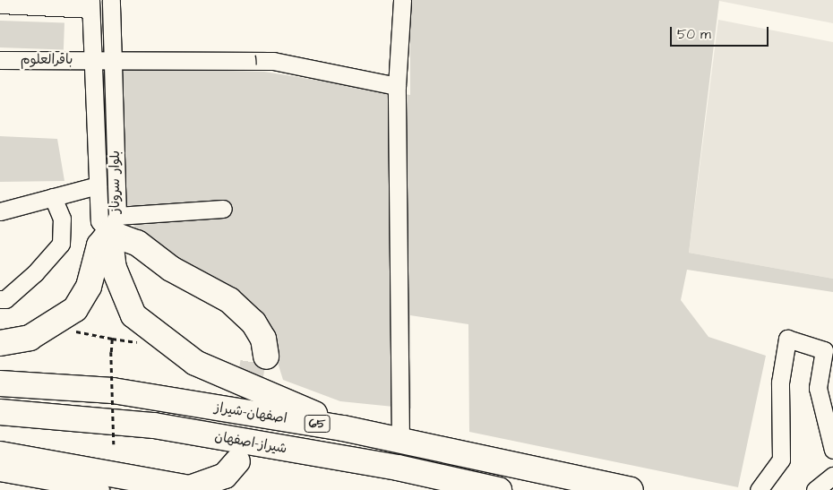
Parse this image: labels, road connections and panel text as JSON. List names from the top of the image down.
{
  "streets": {
    "highway": ["اصفهان-شیراز", "65", "شیراز-اصفهان"],
    "street": ["باقرالعلوم", "۱", "بلوار سروناز"]
  },
  "crossings": [
    ["باقرالعلوم", "۱"],
    ["باقرالعلوم", "بلوار سروناز"],
    ["۱", "بلوار سروناز"]
  ],
  "scale_bar": "50 m"
}
